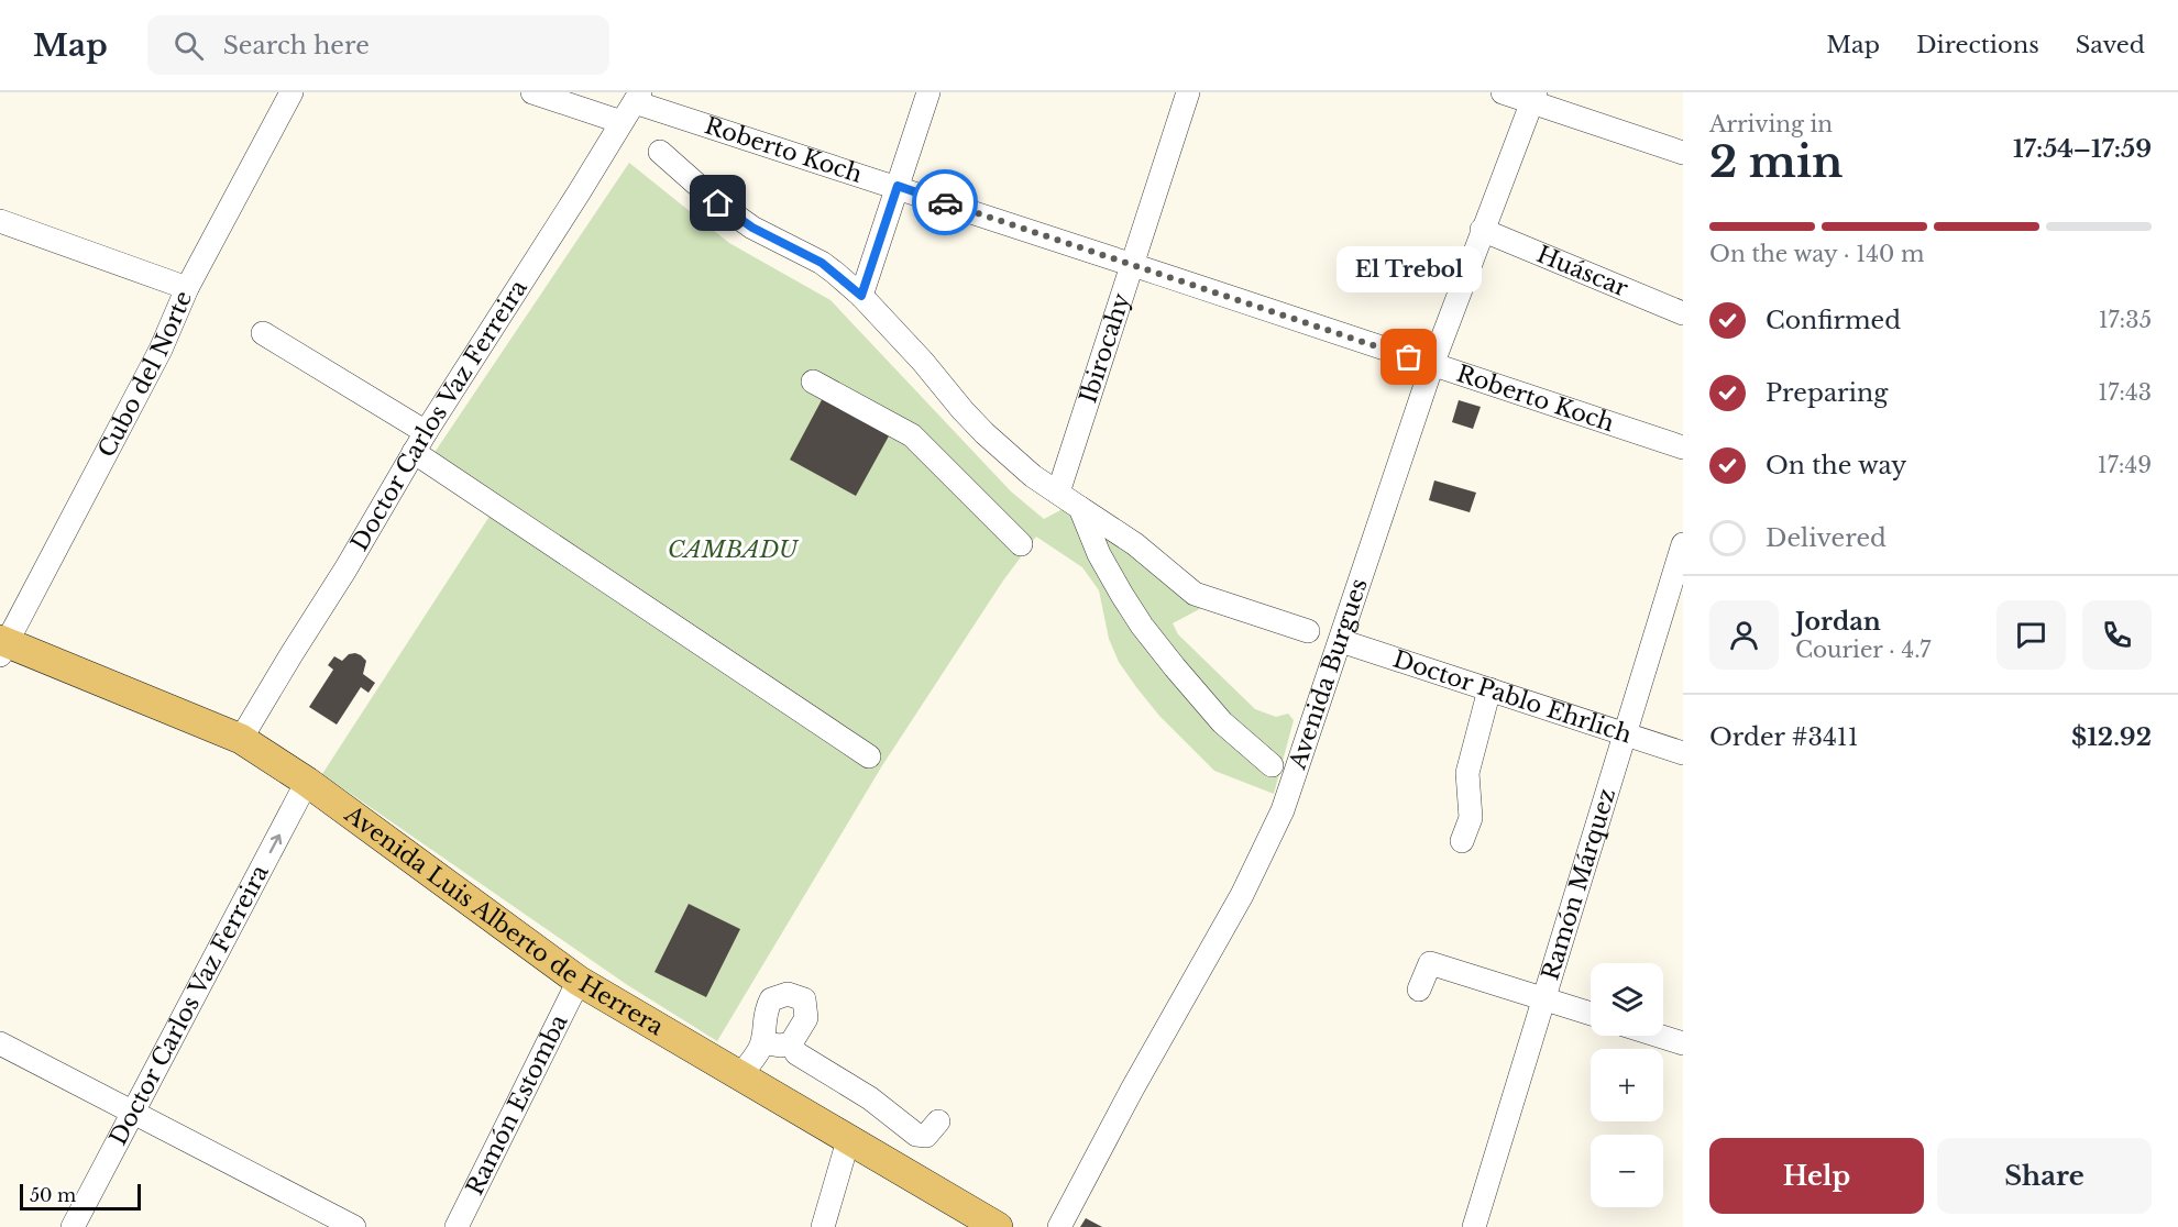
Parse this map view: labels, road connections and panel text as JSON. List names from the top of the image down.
{
  "streets": {
    "main road": ["Avenida Luis Alberto de Herrera"],
    "street": [
      "Roberto Koch",
      "Huáscar",
      "Ibirocahy",
      "Cubo del Norte",
      "Doctor Carlos Vaz Ferreira",
      "Avenida Burgues",
      "Doctor Pablo Ehrlich",
      "Ramón Márquez",
      "Ramón Estomba"
    ]
  },
  "crossings": [
    ["Roberto Koch", "Ibirocahy"],
    ["Roberto Koch", "Doctor Carlos Vaz Ferreira"],
    ["Roberto Koch", "Avenida Burgues"],
    ["Huáscar", "Avenida Burgues"],
    ["Cubo del Norte", "Avenida Luis Alberto de Herrera"],
    ["Doctor Carlos Vaz Ferreira", "Avenida Luis Alberto de Herrera"],
    ["Avenida Burgues", "Doctor Pablo Ehrlich"],
    ["Doctor Pablo Ehrlich", "Ramón Márquez"],
    ["Avenida Luis Alberto de Herrera", "Ramón Estomba"]
  ],
  "parks": ["CAMBADU"],
  "places": ["El Trebol"],
  "scale_bar": "50 m",
  "page": {
    "header": "Map",
    "search": "Search here",
    "nav": ["Map", "Directions", "Saved"],
    "heading": ["2 min", "Arriving in", "17:54–17:59"],
    "panel": [
      "Jordan",
      "Courier · 4.7",
      "Order #3411",
      "$12.92"
    ],
    "bar": "On the way · 140 m",
    "bubble": "El Trebol",
    "list": [
      ["Confirmed", "17:35"],
      ["Preparing", "17:43"],
      ["On the way", "17:49"],
      "Delivered"
    ],
    "map_buttons": ["+", "−"],
    "buttons": ["Help", "Share"],
    "scale": "50 m"
  }
}
